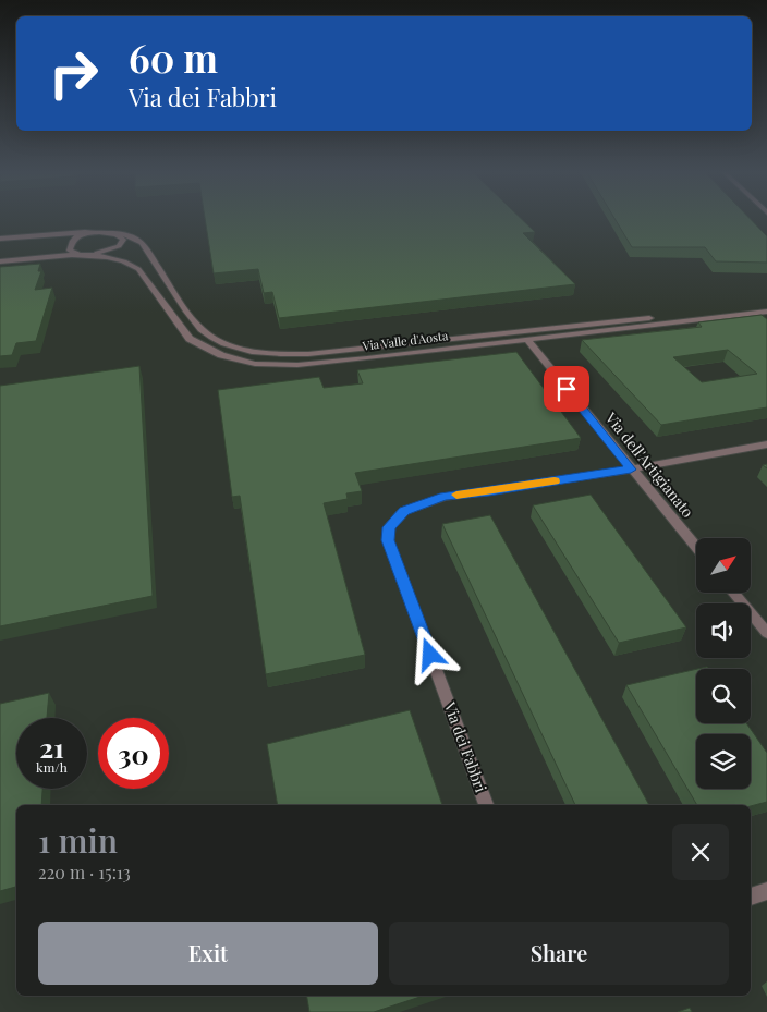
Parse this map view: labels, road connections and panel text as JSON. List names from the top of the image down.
{
  "streets": {
    "street": ["Via Valle d'Aosta", "Via dell'Artigianato", "Via dei Fabbri"]
  },
  "crossings": [
    ["Via Valle d'Aosta", "Via dell'Artigianato"],
    ["Via dell'Artigianato", "Via dei Fabbri"]
  ],
  "north": "top right",
  "page": {
    "turn": ["60 m", "Via dei Fabbri"],
    "speed": "21 km/h",
    "limit": "30",
    "heading": ["1 min", "220 m · 15:13"],
    "buttons": ["Exit", "Share"]
  }
}
